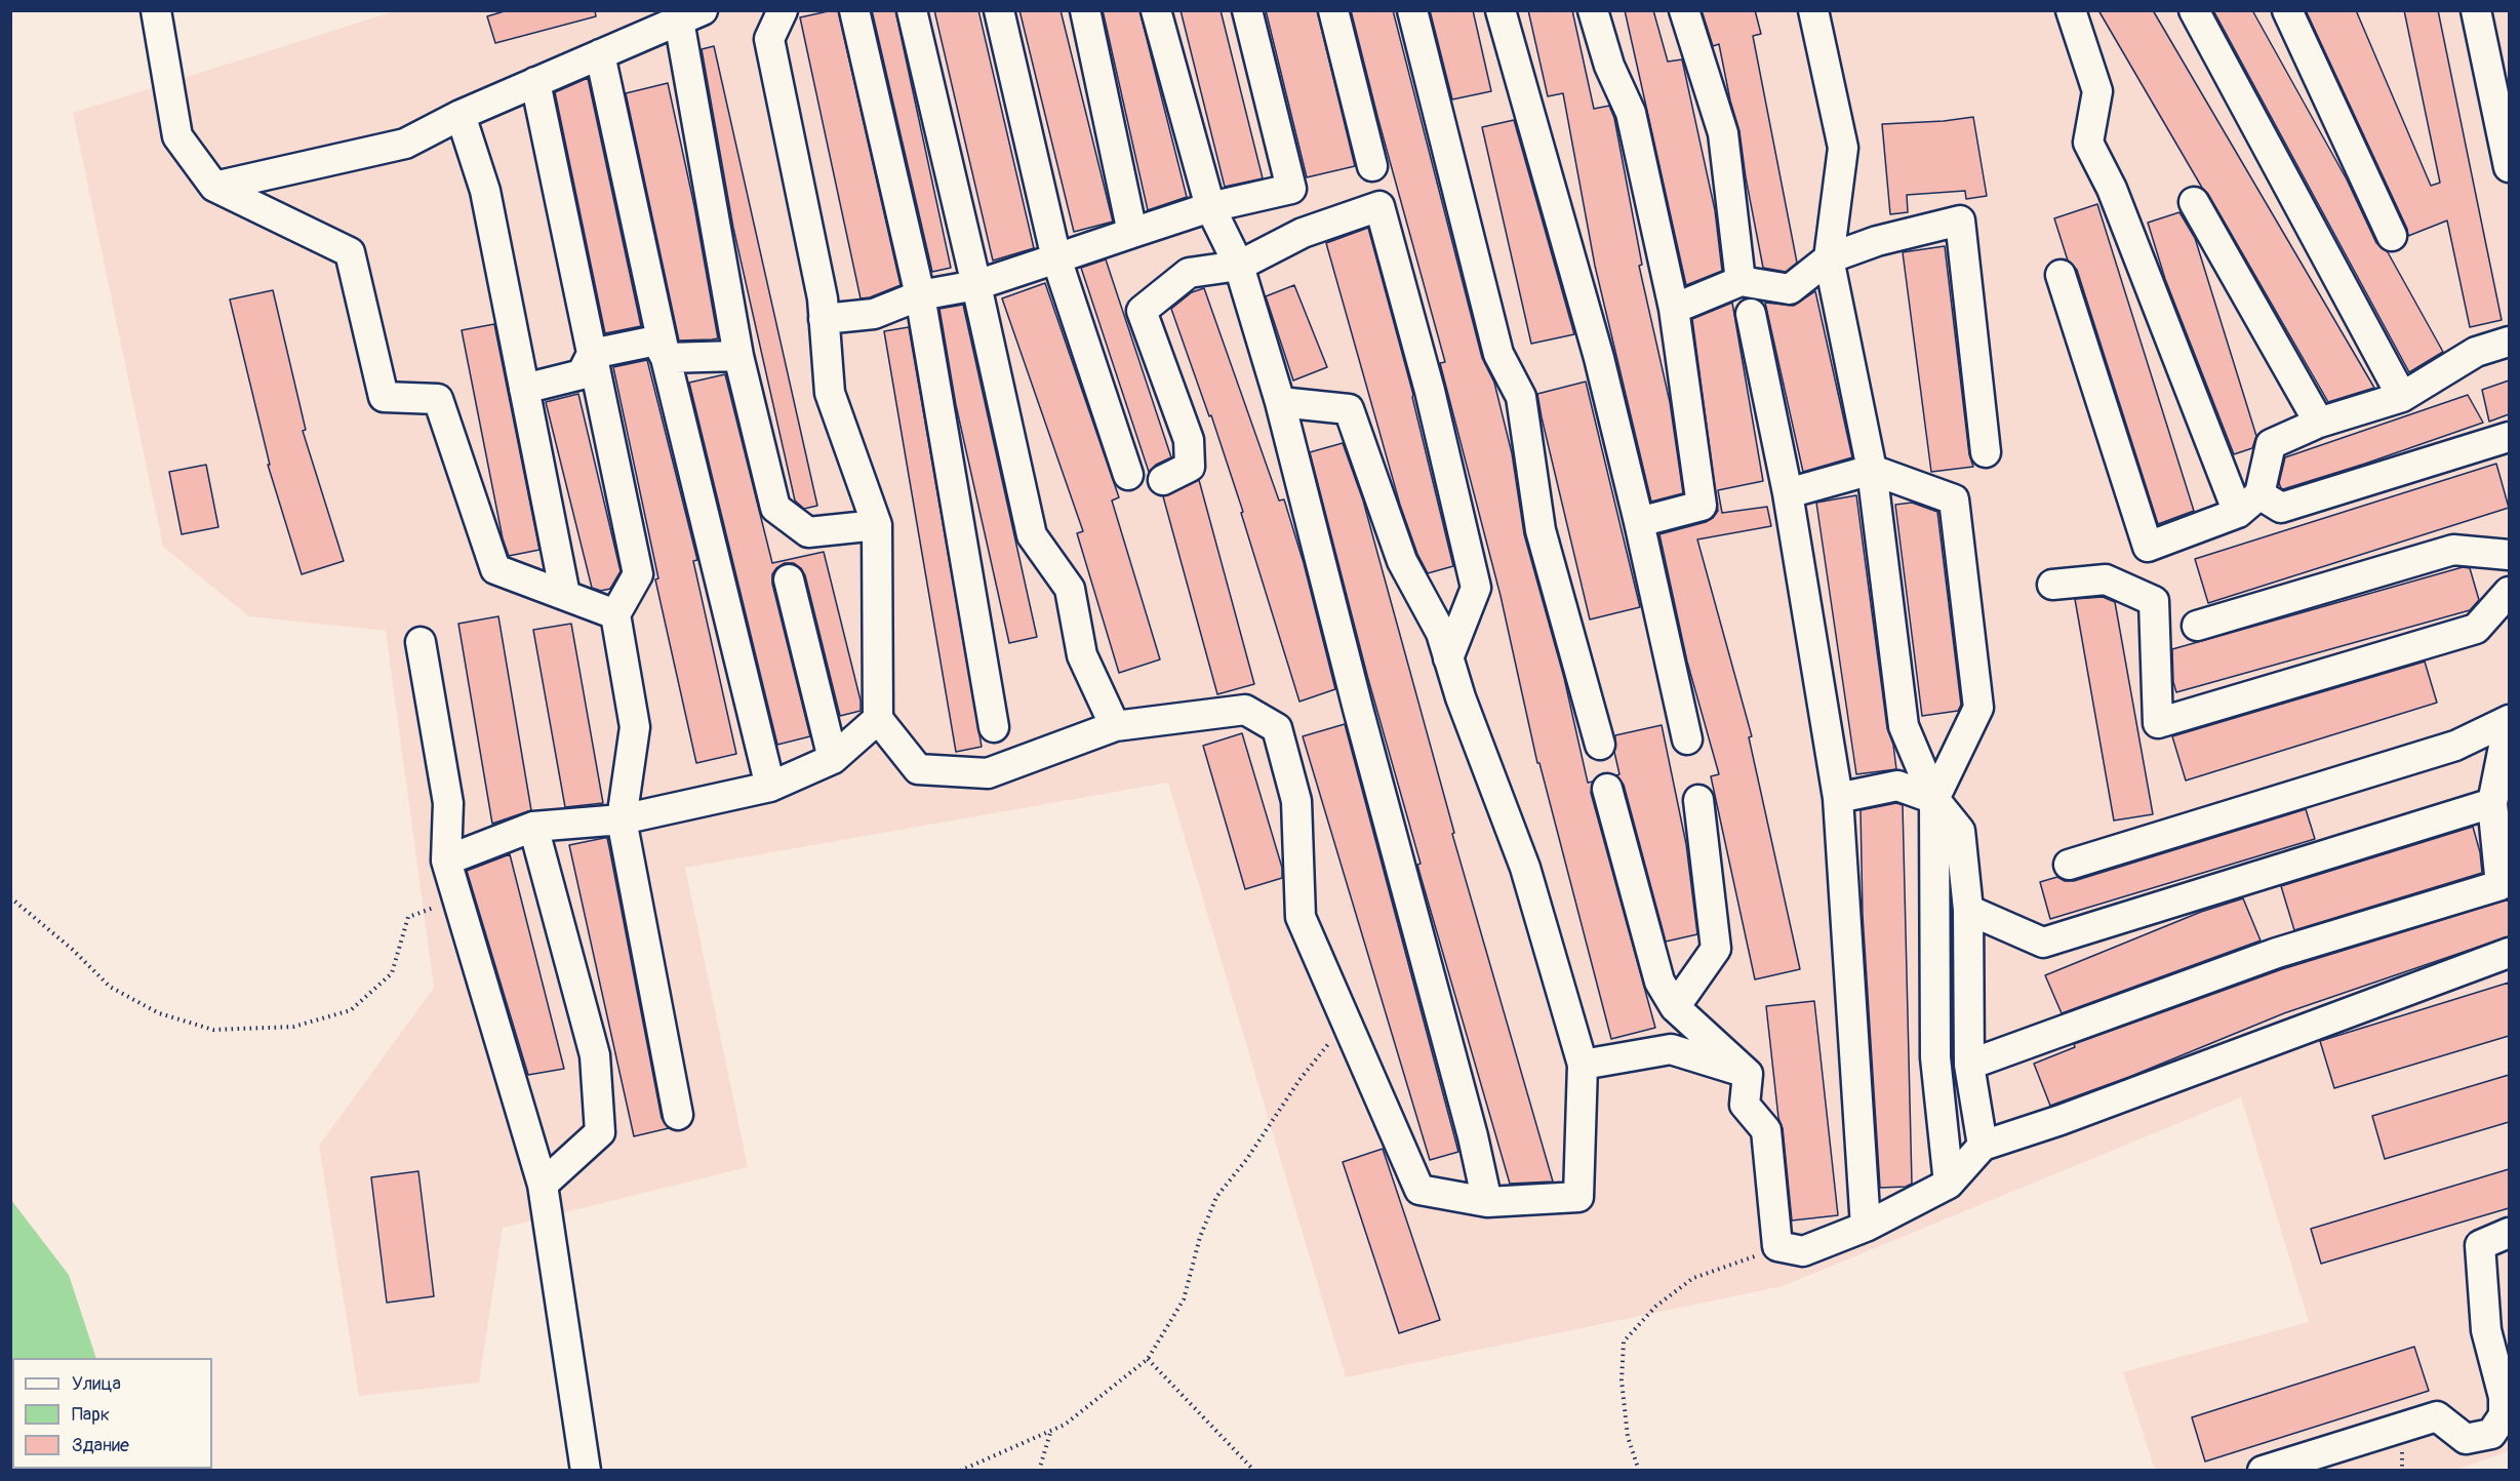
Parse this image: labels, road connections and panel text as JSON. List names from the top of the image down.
{
  "legend": ["Улица", "Парк", "Здание"]
}
